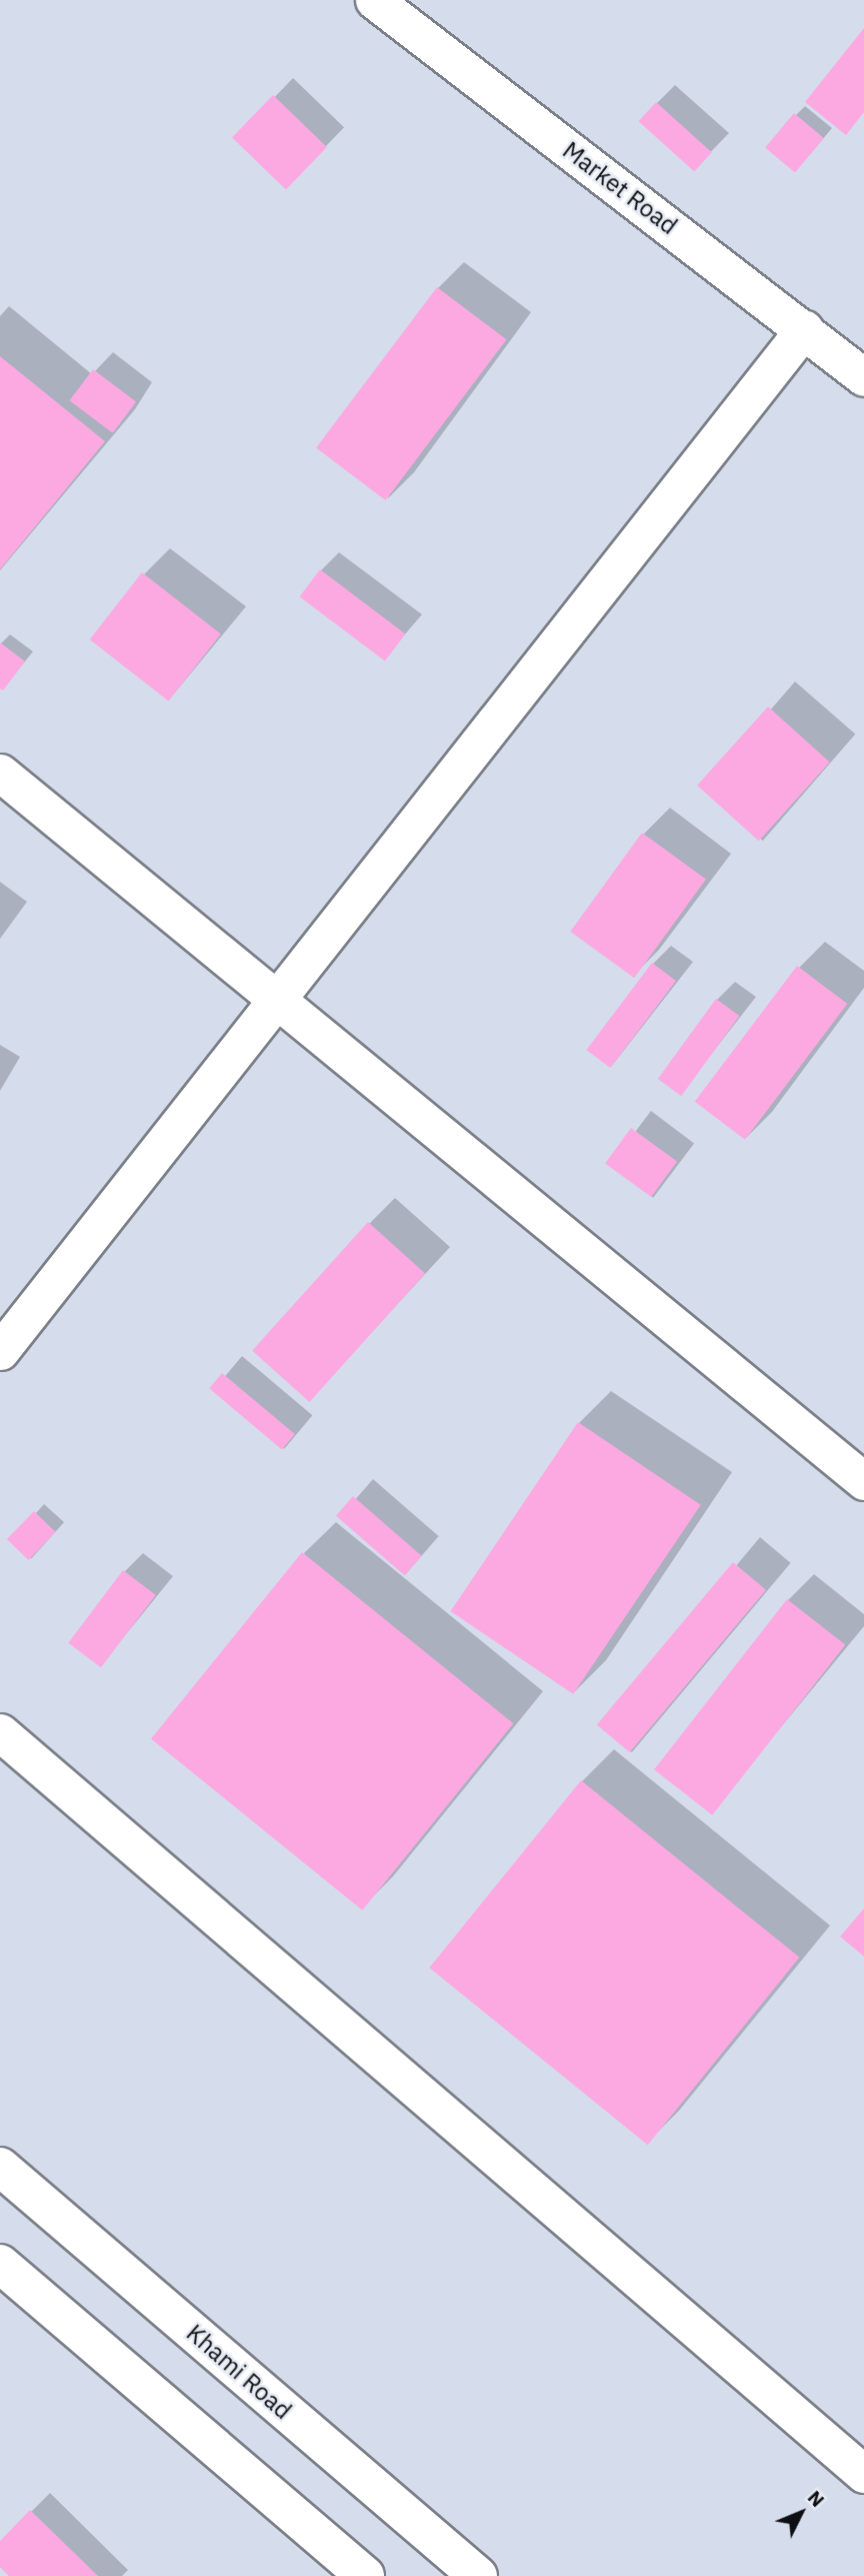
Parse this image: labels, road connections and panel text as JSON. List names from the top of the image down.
{
  "streets": {
    "main road": ["Khami Road"],
    "street": ["Market Road"]
  },
  "north": "top right"
}
